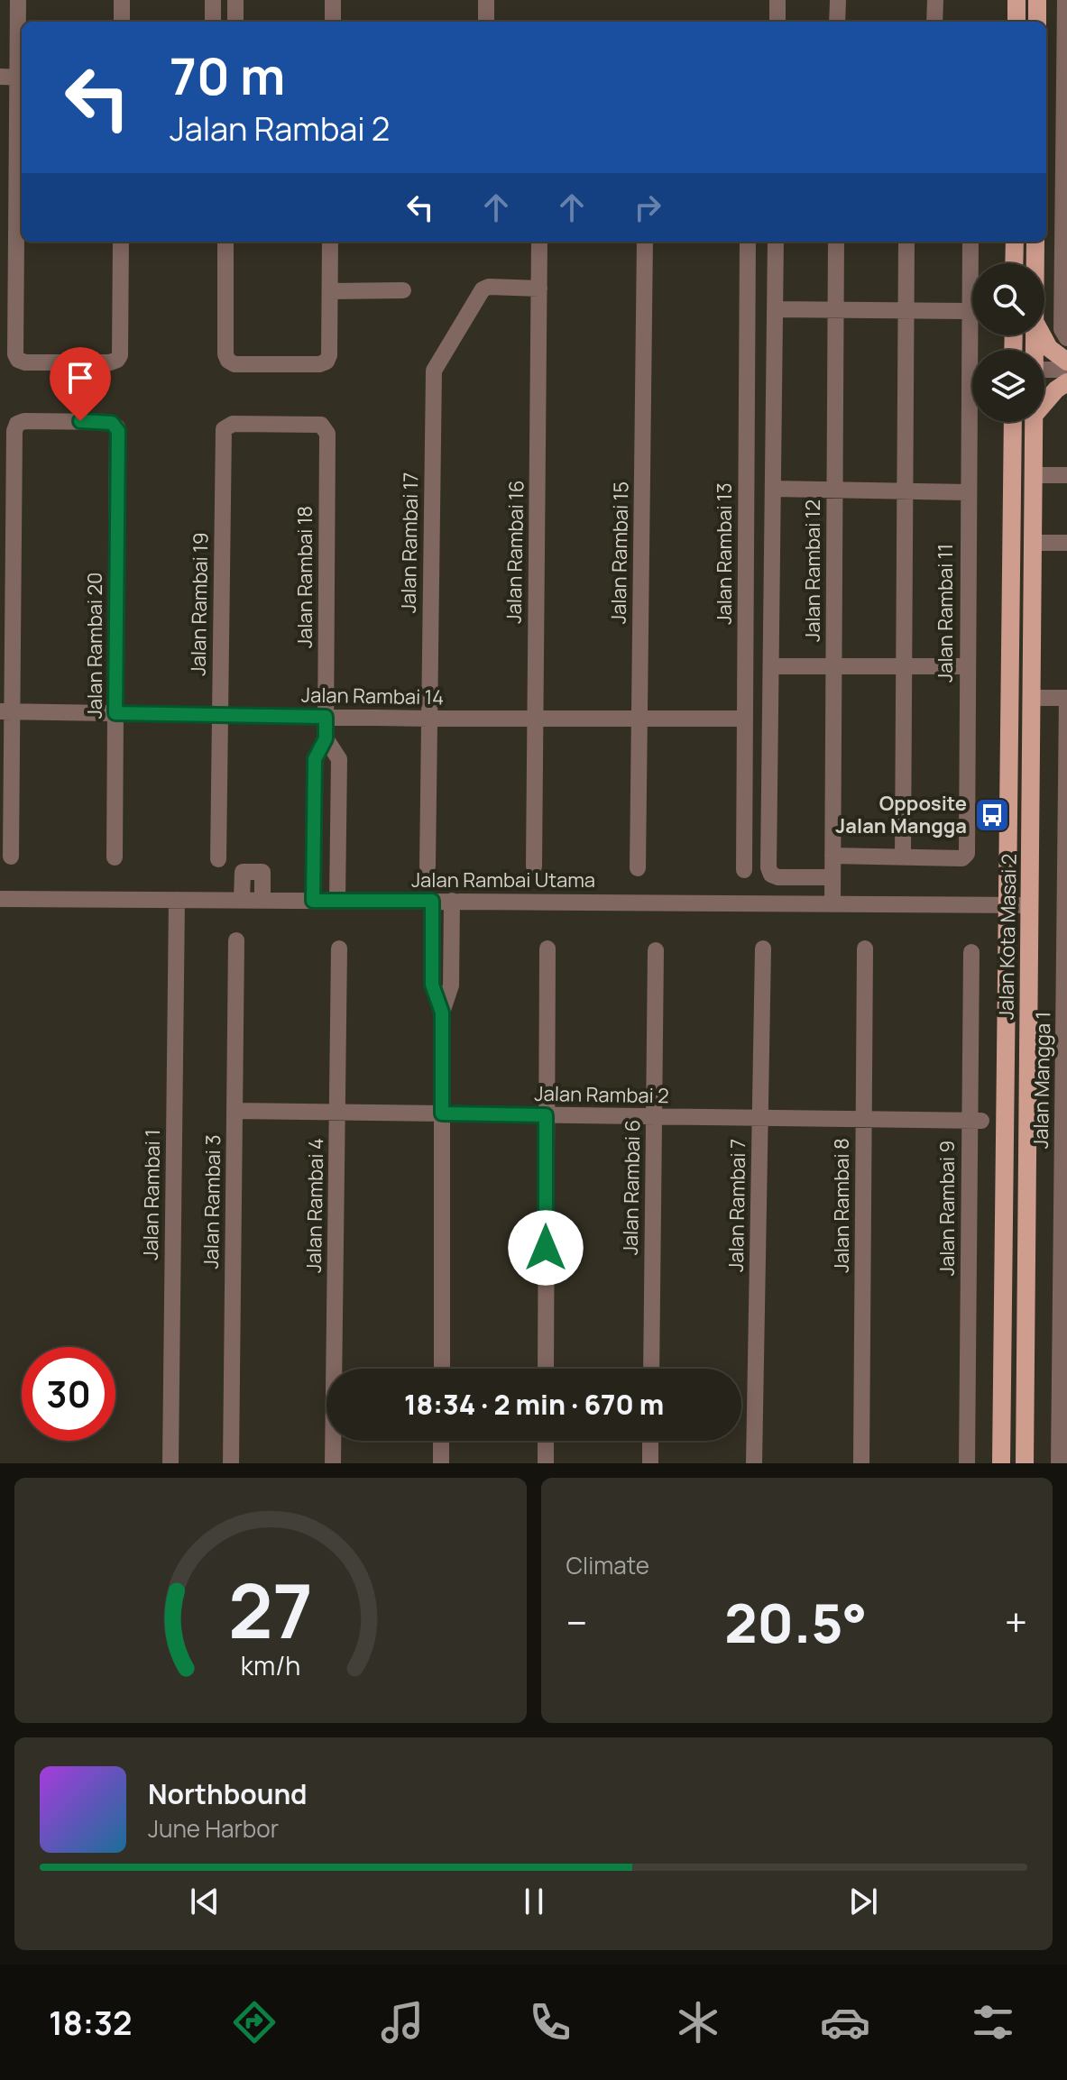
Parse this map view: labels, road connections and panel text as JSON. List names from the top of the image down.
{
  "streets": {
    "main road": ["Jalan Kota Masai 2"],
    "street": [
      "Jalan Rambai 17",
      "Jalan Rambai 16",
      "Jalan Rambai 15",
      "Jalan Rambai 13",
      "Jalan Rambai 12",
      "Jalan Rambai 18",
      "Jalan Rambai 19",
      "Jalan Rambai 11",
      "Jalan Rambai 20",
      "Jalan Rambai 14",
      "Jalan Rambai Utama",
      "Jalan Mangga 1",
      "Jalan Rambai 2",
      "Jalan Rambai 6",
      "Jalan Rambai 1",
      "Jalan Rambai 3",
      "Jalan Rambai 4",
      "Jalan Rambai 7",
      "Jalan Rambai 8",
      "Jalan Rambai 9"
    ]
  },
  "crossings": [
    ["Jalan Rambai 17", "Jalan Rambai 16"],
    ["Jalan Rambai 17", "Jalan Rambai 14"],
    ["Jalan Rambai 16", "Jalan Rambai 14"],
    ["Jalan Rambai 15", "Jalan Rambai 14"],
    ["Jalan Rambai 13", "Jalan Rambai 14"],
    ["Jalan Rambai 12", "Jalan Rambai 11"],
    ["Jalan Rambai 12", "Jalan Rambai Utama"],
    ["Jalan Rambai 18", "Jalan Rambai 19"],
    ["Jalan Rambai 18", "Jalan Rambai 14"],
    ["Jalan Rambai 19", "Jalan Rambai 14"],
    ["Jalan Rambai 20", "Jalan Rambai 14"],
    ["Jalan Rambai Utama", "Jalan Kota Masai 2"],
    ["Jalan Rambai Utama", "Jalan Rambai 1"],
    ["Jalan Rambai 2", "Jalan Rambai 6"],
    ["Jalan Rambai 2", "Jalan Rambai 3"],
    ["Jalan Rambai 2", "Jalan Rambai 4"],
    ["Jalan Rambai 2", "Jalan Rambai 7"],
    ["Jalan Rambai 2", "Jalan Rambai 8"],
    ["Jalan Rambai 2", "Jalan Rambai 9"]
  ],
  "places": {
    "bus stop": ["Opposite Jalan Mangga"]
  },
  "page": {
    "turn": ["70 m", "Jalan Rambai 2"],
    "limit": "30",
    "trip": "18:34 · 2 min · 670 m",
    "tile": "Climate",
    "heat": ["−", "20.5°", "+"],
    "song": ["Northbound", "June Harbor"],
    "tabs": "18:32",
    "gauge": ["27", "km/h"]
  }
}
